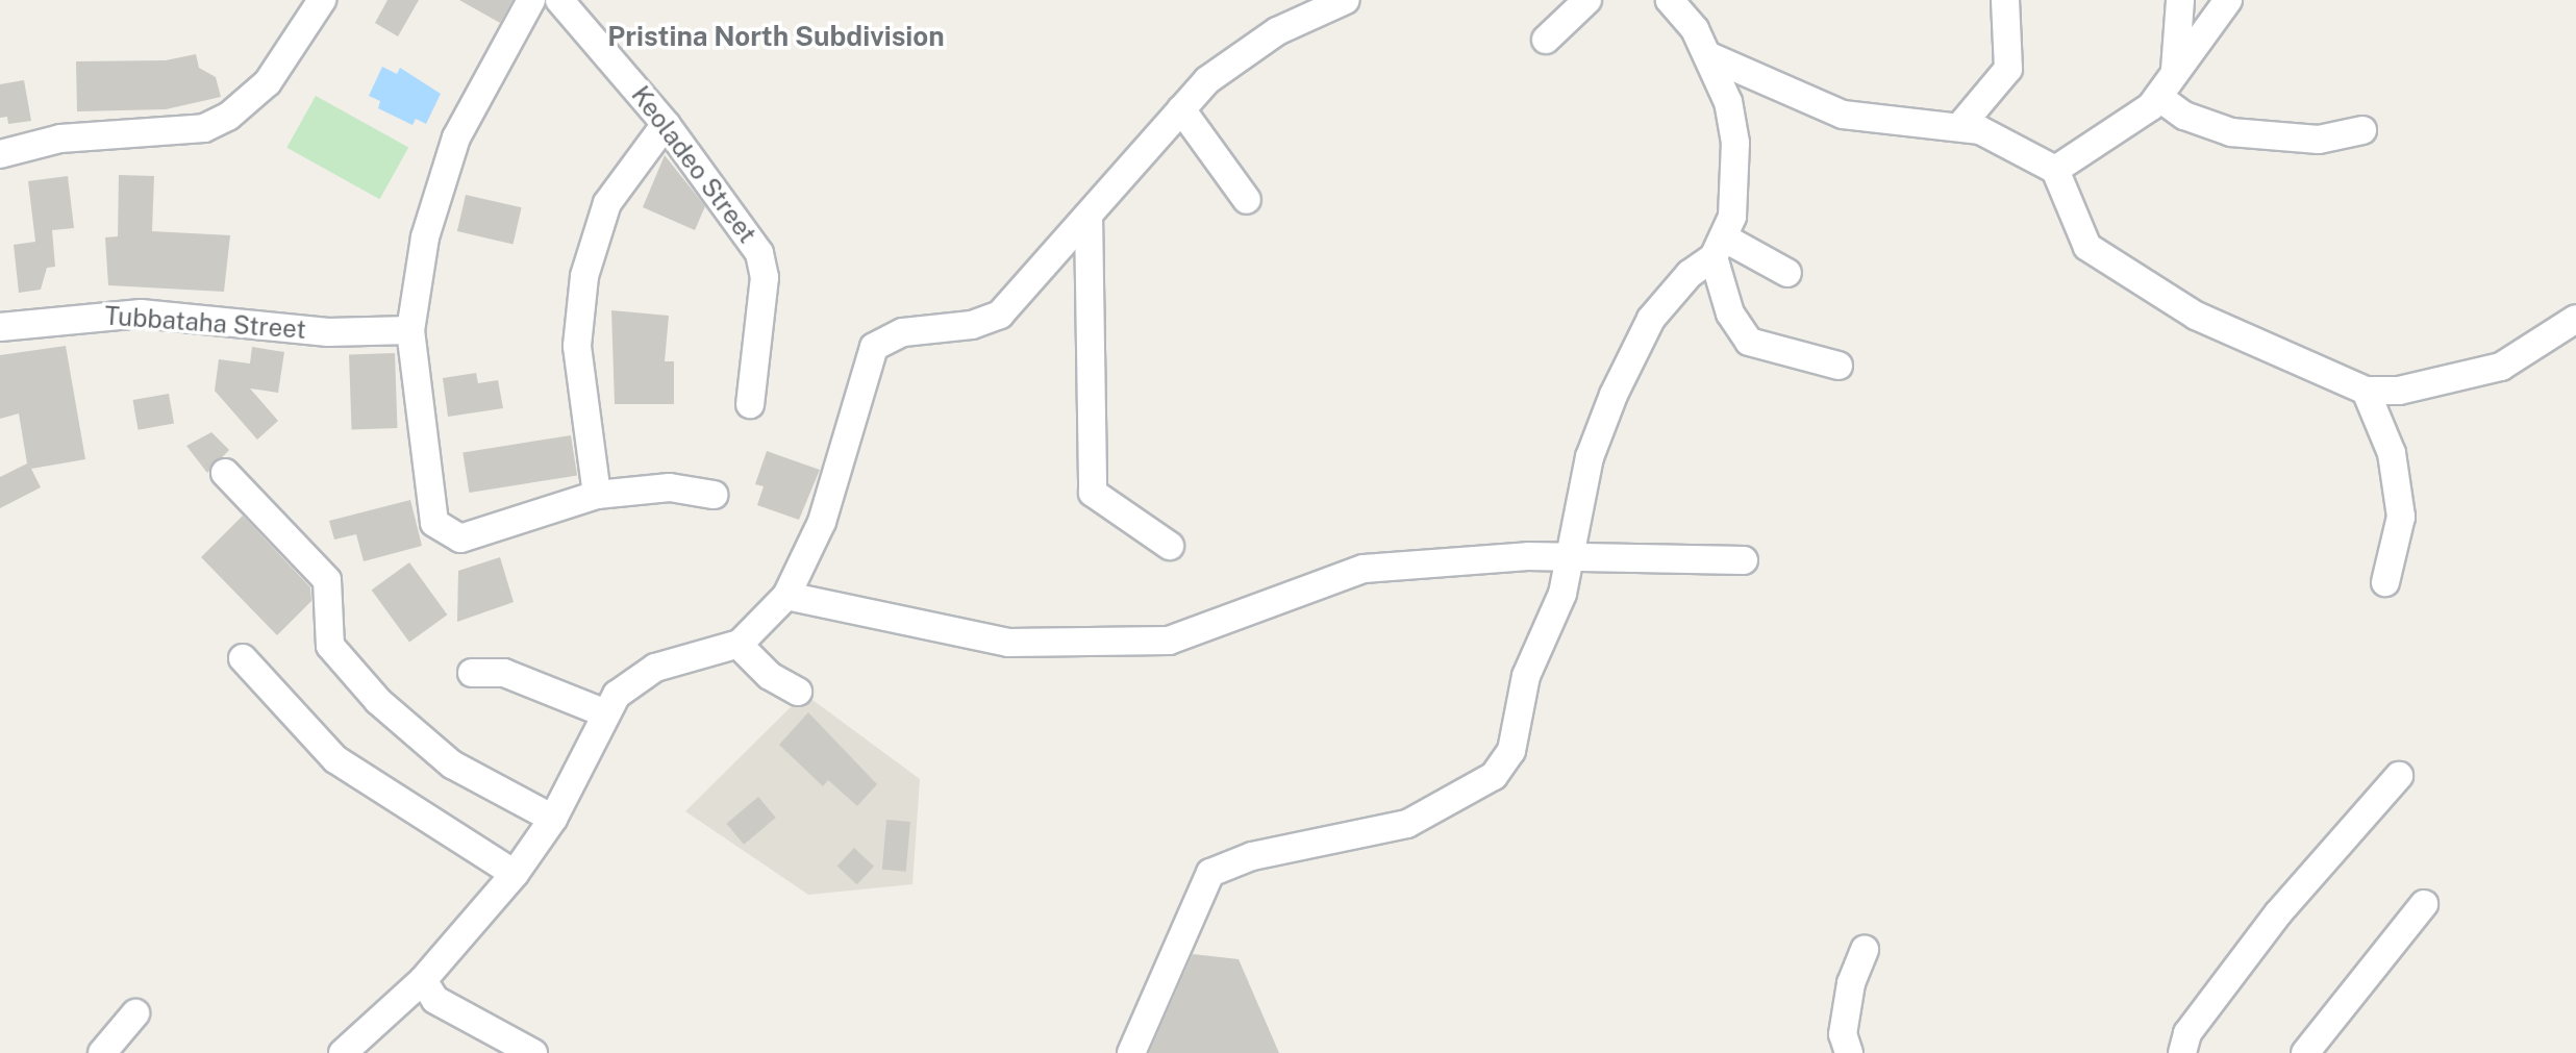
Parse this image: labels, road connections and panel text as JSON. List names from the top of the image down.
{
  "streets": {
    "street": ["Keoladeo Street", "Tubbataha Street"]
  },
  "districts": ["Pristina North Subdivision"]
}
